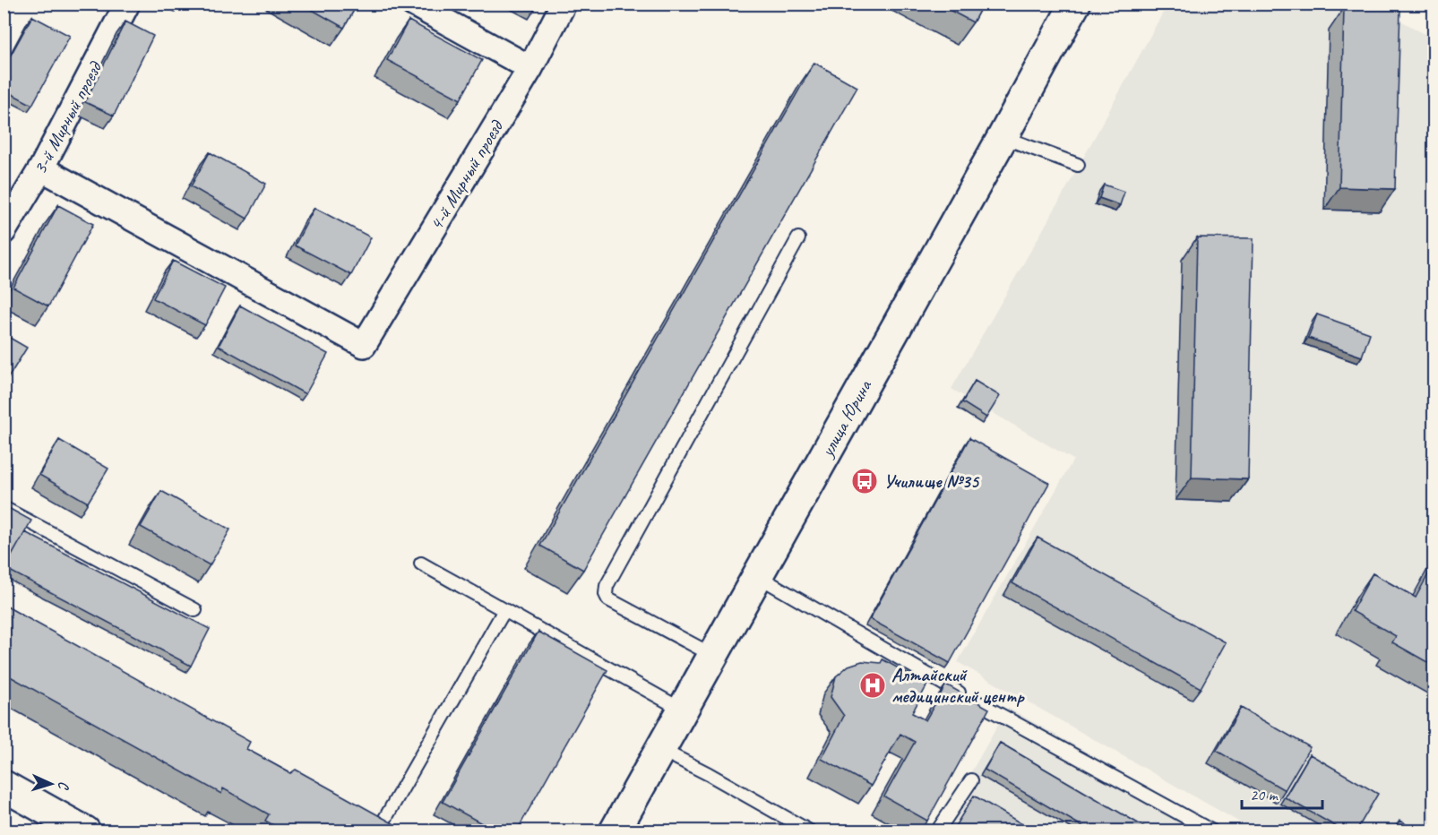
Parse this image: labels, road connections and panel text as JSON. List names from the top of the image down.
{
  "streets": {
    "main road": ["улица Юрина"],
    "street": ["3-й Мирный проезд", "4-й Мирный проезд"]
  },
  "crossings": [
    ["3-й Мирный проезд", "4-й Мирный проезд"]
  ],
  "places": {
    "bus stop": ["Училище №35"],
    "hospital": ["Алтайский медицинский центр"]
  },
  "scale_bar": "20 m",
  "north": "right"
}
